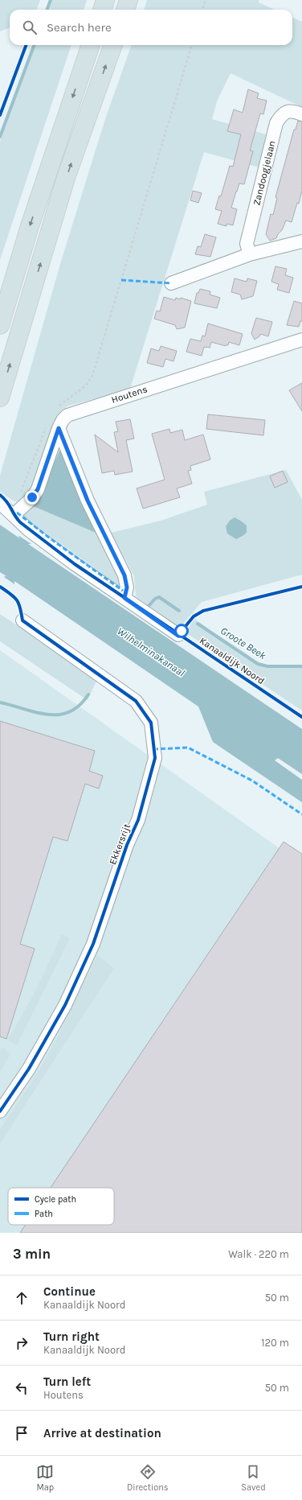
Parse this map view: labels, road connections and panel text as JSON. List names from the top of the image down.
{
  "streets": {
    "street": ["Zandoogjelaan", "Houtens", "Ekkersrijt"],
    "cycle path": ["Kanaaldijk Noord"]
  },
  "water": ["Groote Beek", "Wilhelminakanaal"],
  "legend": ["Cycle path", "Path"],
  "page": {
    "search": "Search here",
    "heading": ["3 min", "Walk · 220 m"],
    "list": [
      ["Continue", "Kanaaldijk Noord", "50 m"],
      ["Turn right", "Kanaaldijk Noord", "120 m"],
      ["Turn left", "Houtens", "50 m"],
      "Arrive at destination"
    ],
    "nav": ["Map", "Directions", "Saved"]
  }
}
